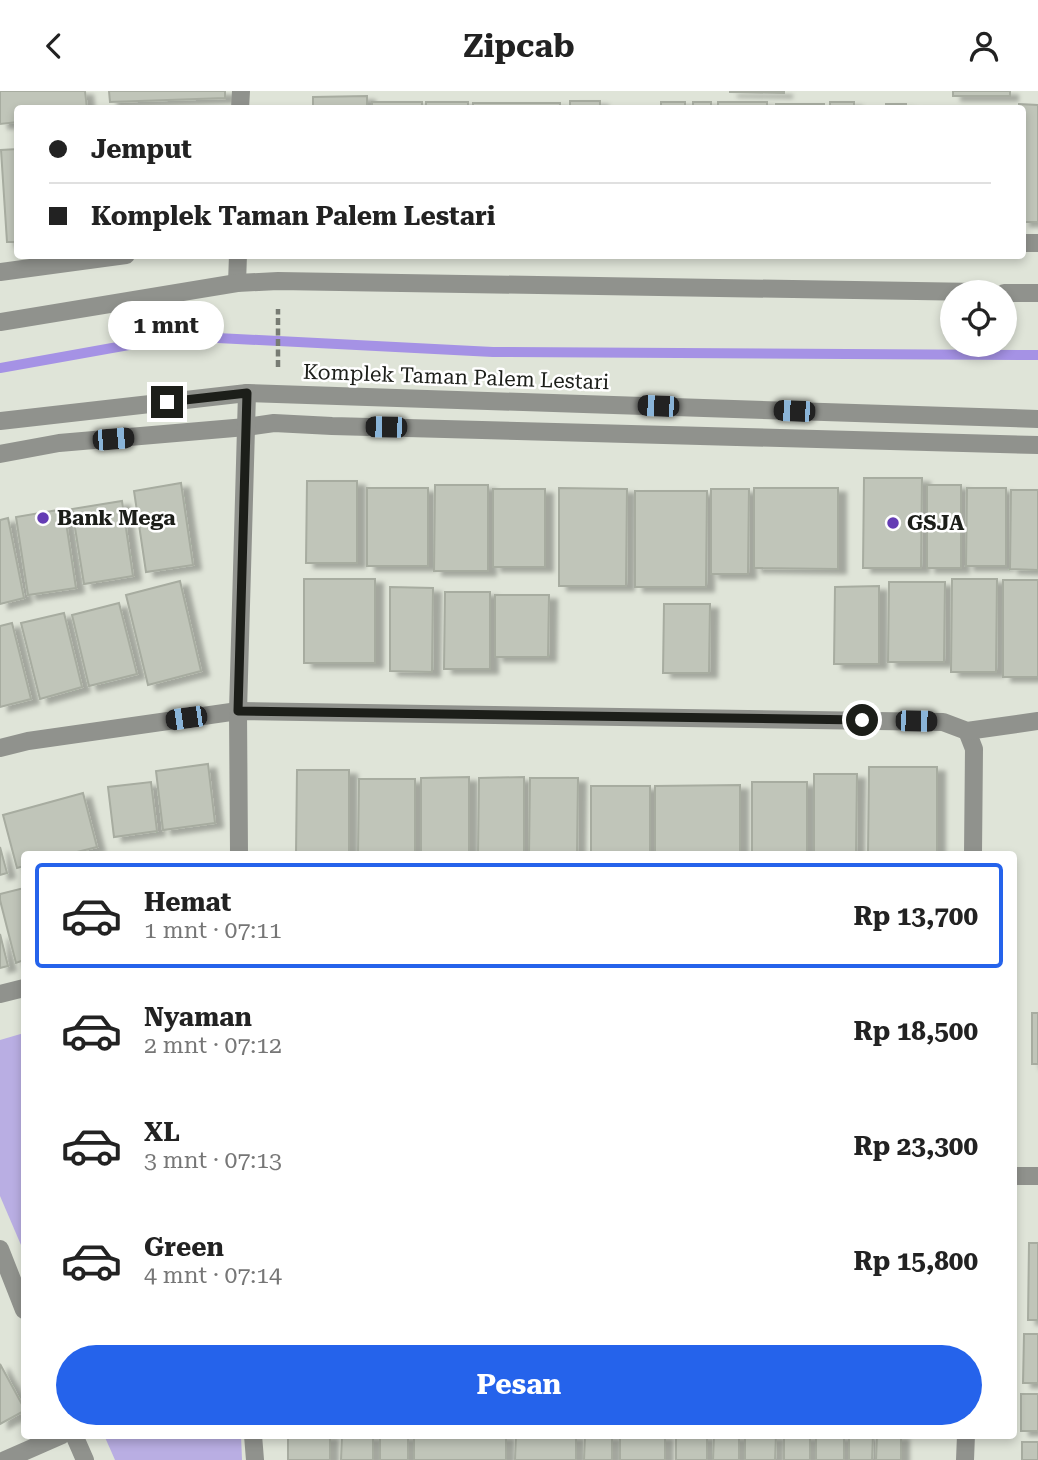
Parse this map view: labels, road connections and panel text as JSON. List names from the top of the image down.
{
  "streets": {
    "street": ["Komplek Taman Palem Lestari"]
  },
  "places": ["Bank Mega", "GSJA"],
  "page": {
    "header": "Zipcab",
    "banner": ["Jemput", "Komplek Taman Palem Lestari"],
    "bubble": "1 mnt",
    "list": [
      {
        "name": "Hemat",
        "note": "1 mnt · 07:11",
        "value": "Rp 13,700"
      },
      {
        "name": "Nyaman",
        "note": "2 mnt · 07:12",
        "value": "Rp 18,500"
      },
      {
        "name": "XL",
        "note": "3 mnt · 07:13",
        "value": "Rp 23,300"
      },
      {
        "name": "Green",
        "note": "4 mnt · 07:14",
        "value": "Rp 15,800"
      }
    ],
    "buttons": "Pesan"
  }
}
